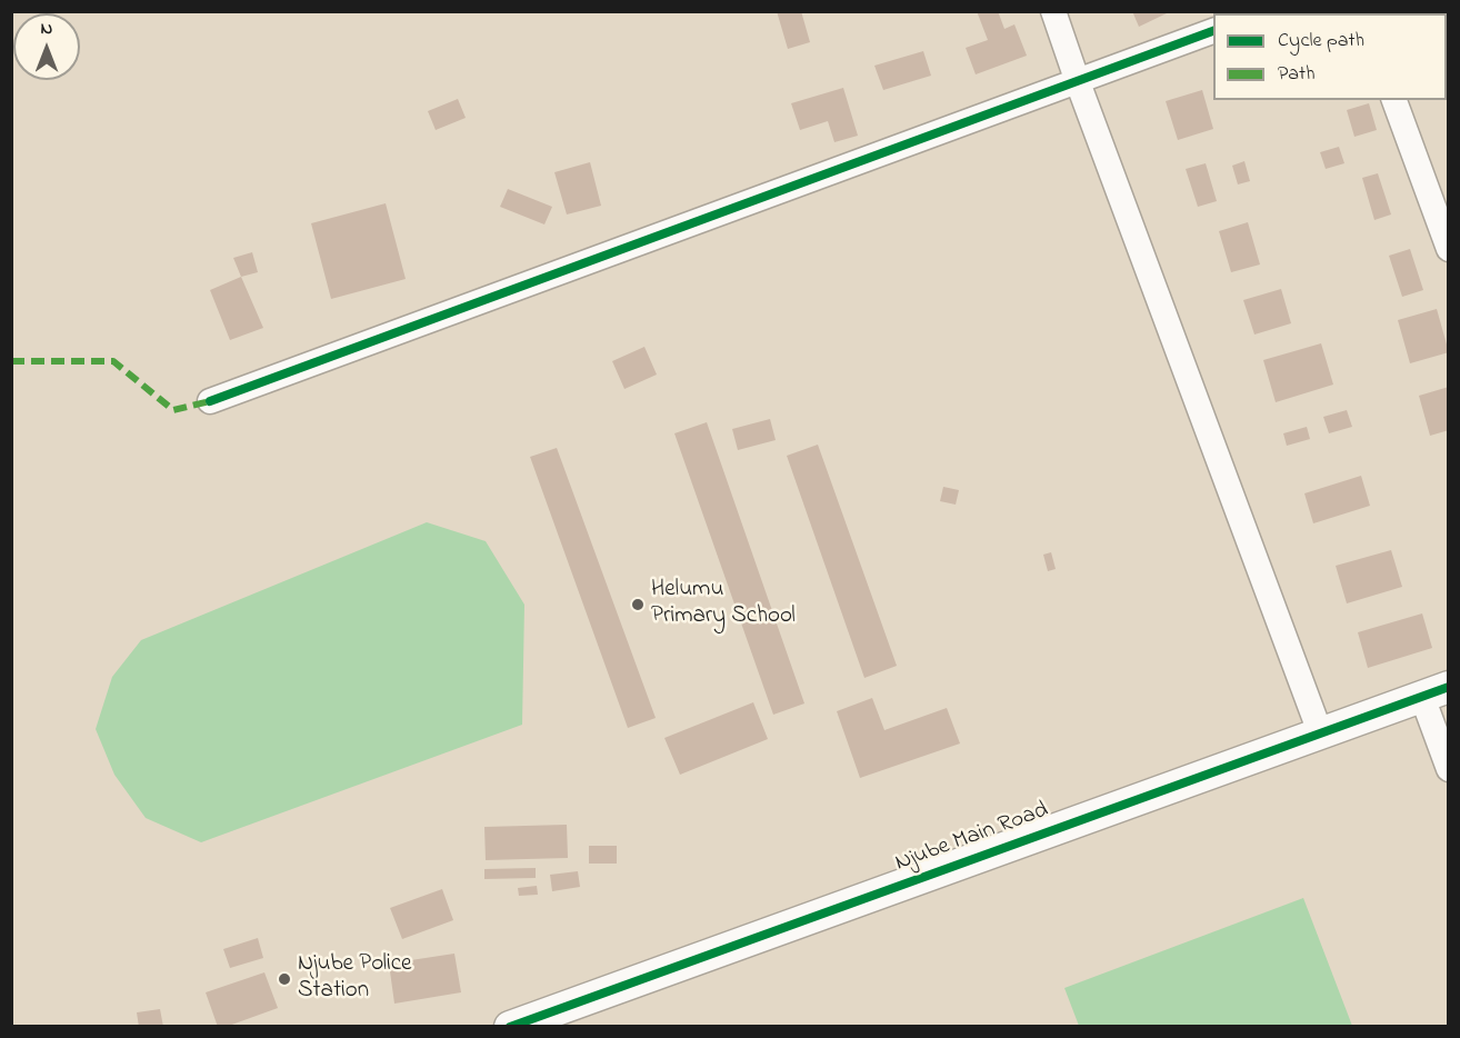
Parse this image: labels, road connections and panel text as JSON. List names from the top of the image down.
{
  "streets": {
    "street": ["Njube Main Road"]
  },
  "places": ["Helumu Primary School", "Njube Police Station"],
  "legend": ["Cycle path", "Path"],
  "north": "top"
}
